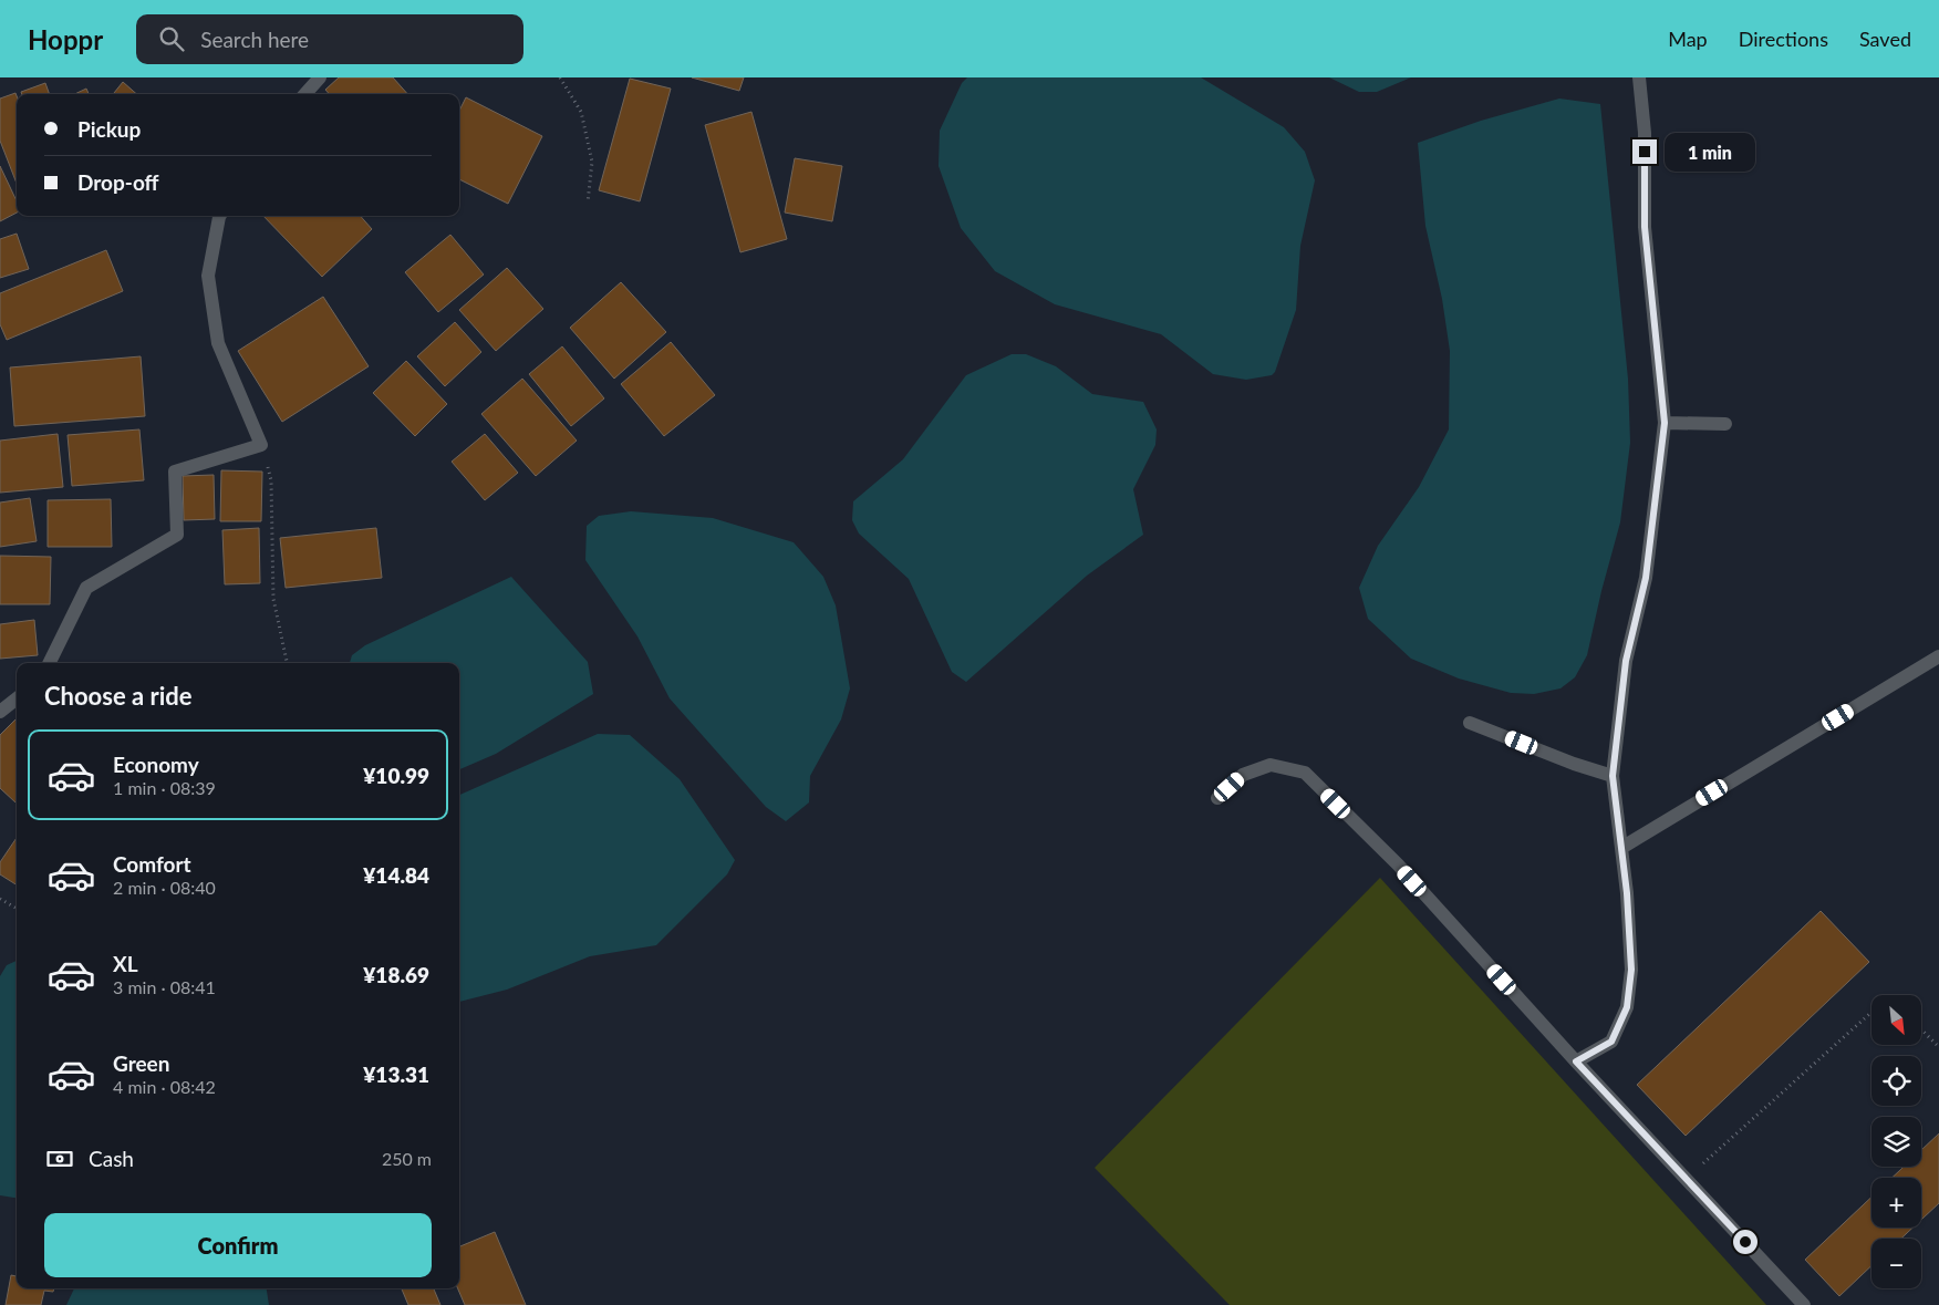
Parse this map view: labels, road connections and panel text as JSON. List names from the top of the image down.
{
  "north": "bottom right",
  "page": {
    "header": "Hoppr",
    "search": "Search here",
    "nav": ["Map", "Directions", "Saved"],
    "banner": ["Pickup", "Drop-off"],
    "bubble": "1 min",
    "heading": "Choose a ride",
    "list": [
      {
        "name": "Economy",
        "note": "1 min · 08:39",
        "value": "¥10.99"
      },
      {
        "name": "Comfort",
        "note": "2 min · 08:40",
        "value": "¥14.84"
      },
      {
        "name": "XL",
        "note": "3 min · 08:41",
        "value": "¥18.69"
      },
      {
        "name": "Green",
        "note": "4 min · 08:42",
        "value": "¥13.31"
      }
    ],
    "map_buttons": ["+", "−"],
    "pay": ["Cash", "250 m"],
    "buttons": "Confirm"
  }
}
